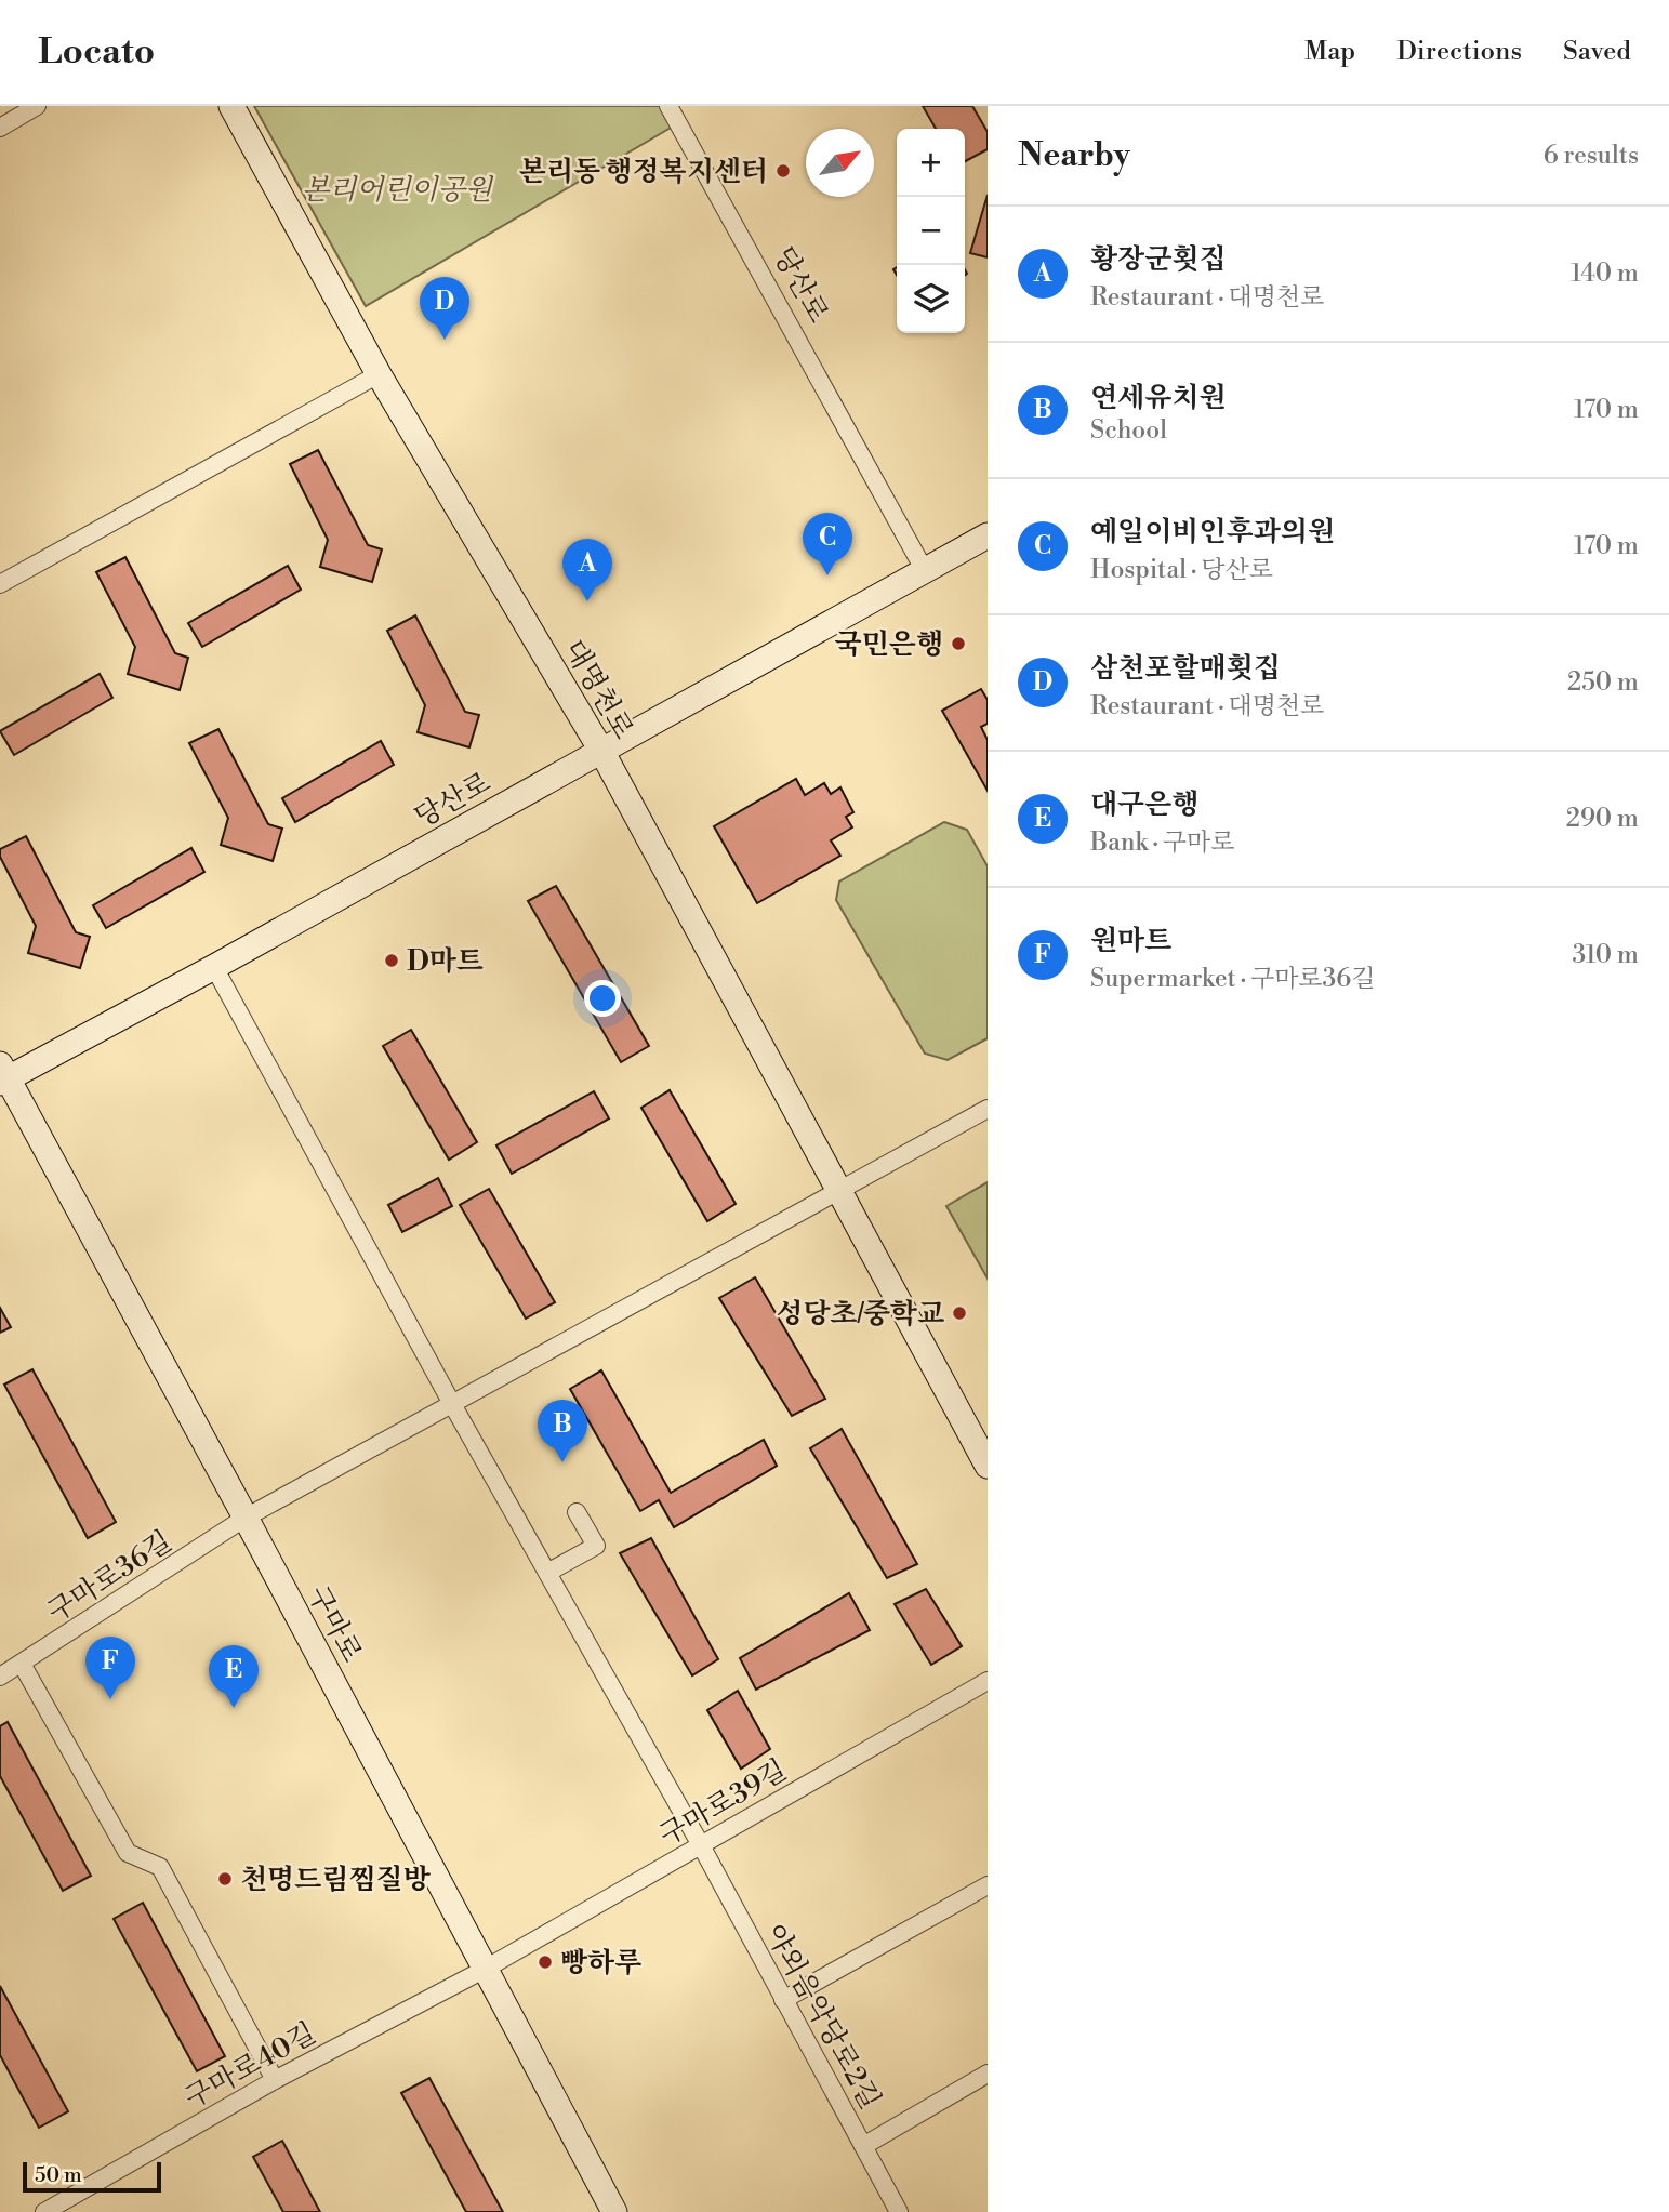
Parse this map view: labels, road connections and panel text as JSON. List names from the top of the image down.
{
  "streets": {
    "main road": ["당산로", "대명천로", "구마로"],
    "street": [
      "구마로36길",
      "구마로39길",
      "야외음악당로2길",
      "구마로40길"
    ]
  },
  "crossings": [
    ["당산로", "대명천로"],
    ["당산로", "구마로"],
    ["당산로", "야외음악당로2길"],
    ["대명천로", "구마로36길"],
    ["구마로36길", "구마로"],
    ["구마로36길", "야외음악당로2길"],
    ["구마로", "구마로39길"],
    ["구마로", "구마로40길"],
    ["구마로39길", "야외음악당로2길"],
    ["구마로39길", "구마로40길"]
  ],
  "parks": ["본리어린이공원"],
  "places": [
    "본리동 행정복지센터",
    "국민은행",
    "D마트",
    "성당초/중학교",
    "천명드림찜질방",
    "빵하루"
  ],
  "scale_bar": "50 m",
  "north": "top right",
  "page": {
    "header": "Locato",
    "nav": ["Map", "Directions", "Saved"],
    "heading": ["Nearby", "6 results"],
    "map_buttons": ["+", "−"],
    "list": [
      {
        "mark": "A",
        "name": "황장군횟집",
        "note": "Restaurant · 대명천로",
        "value": "140 m"
      },
      {
        "mark": "B",
        "name": "연세유치원",
        "note": "School",
        "value": "170 m"
      },
      {
        "mark": "C",
        "name": "예일이비인후과의원",
        "note": "Hospital · 당산로",
        "value": "170 m"
      },
      {
        "mark": "D",
        "name": "삼천포할매횟집",
        "note": "Restaurant · 대명천로",
        "value": "250 m"
      },
      {
        "mark": "E",
        "name": "대구은행",
        "note": "Bank · 구마로",
        "value": "290 m"
      },
      {
        "mark": "F",
        "name": "원마트",
        "note": "Supermarket · 구마로36길",
        "value": "310 m"
      }
    ],
    "pins": [
      "D",
      "C",
      "A",
      "B",
      "F",
      "E"
    ],
    "scale": "50 m"
  }
}
